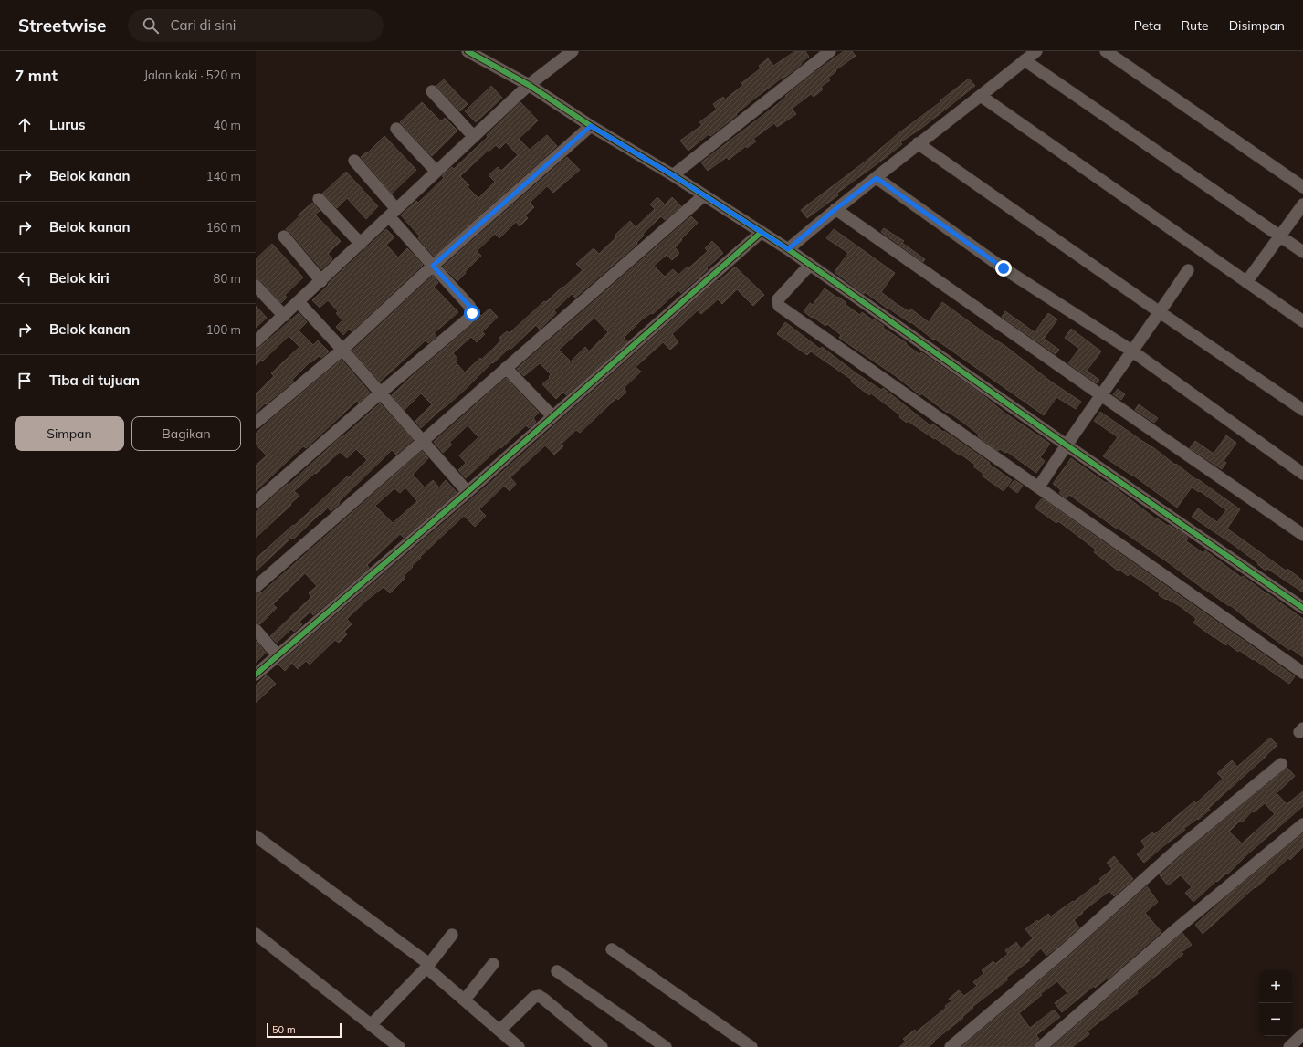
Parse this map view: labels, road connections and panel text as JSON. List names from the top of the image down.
{
  "scale_bar": "50 m",
  "page": {
    "header": "Streetwise",
    "search": "Cari di sini",
    "nav": ["Peta", "Rute", "Disimpan"],
    "heading": ["7 mnt", "Jalan kaki · 520 m"],
    "list": [
      ["Lurus", "40 m"],
      ["Belok kanan", "140 m"],
      ["Belok kanan", "160 m"],
      ["Belok kiri", "80 m"],
      ["Belok kanan", "100 m"],
      "Tiba di tujuan"
    ],
    "buttons": ["Simpan", "Bagikan"],
    "map_buttons": ["+", "−"],
    "scale": "50 m"
  }
}
